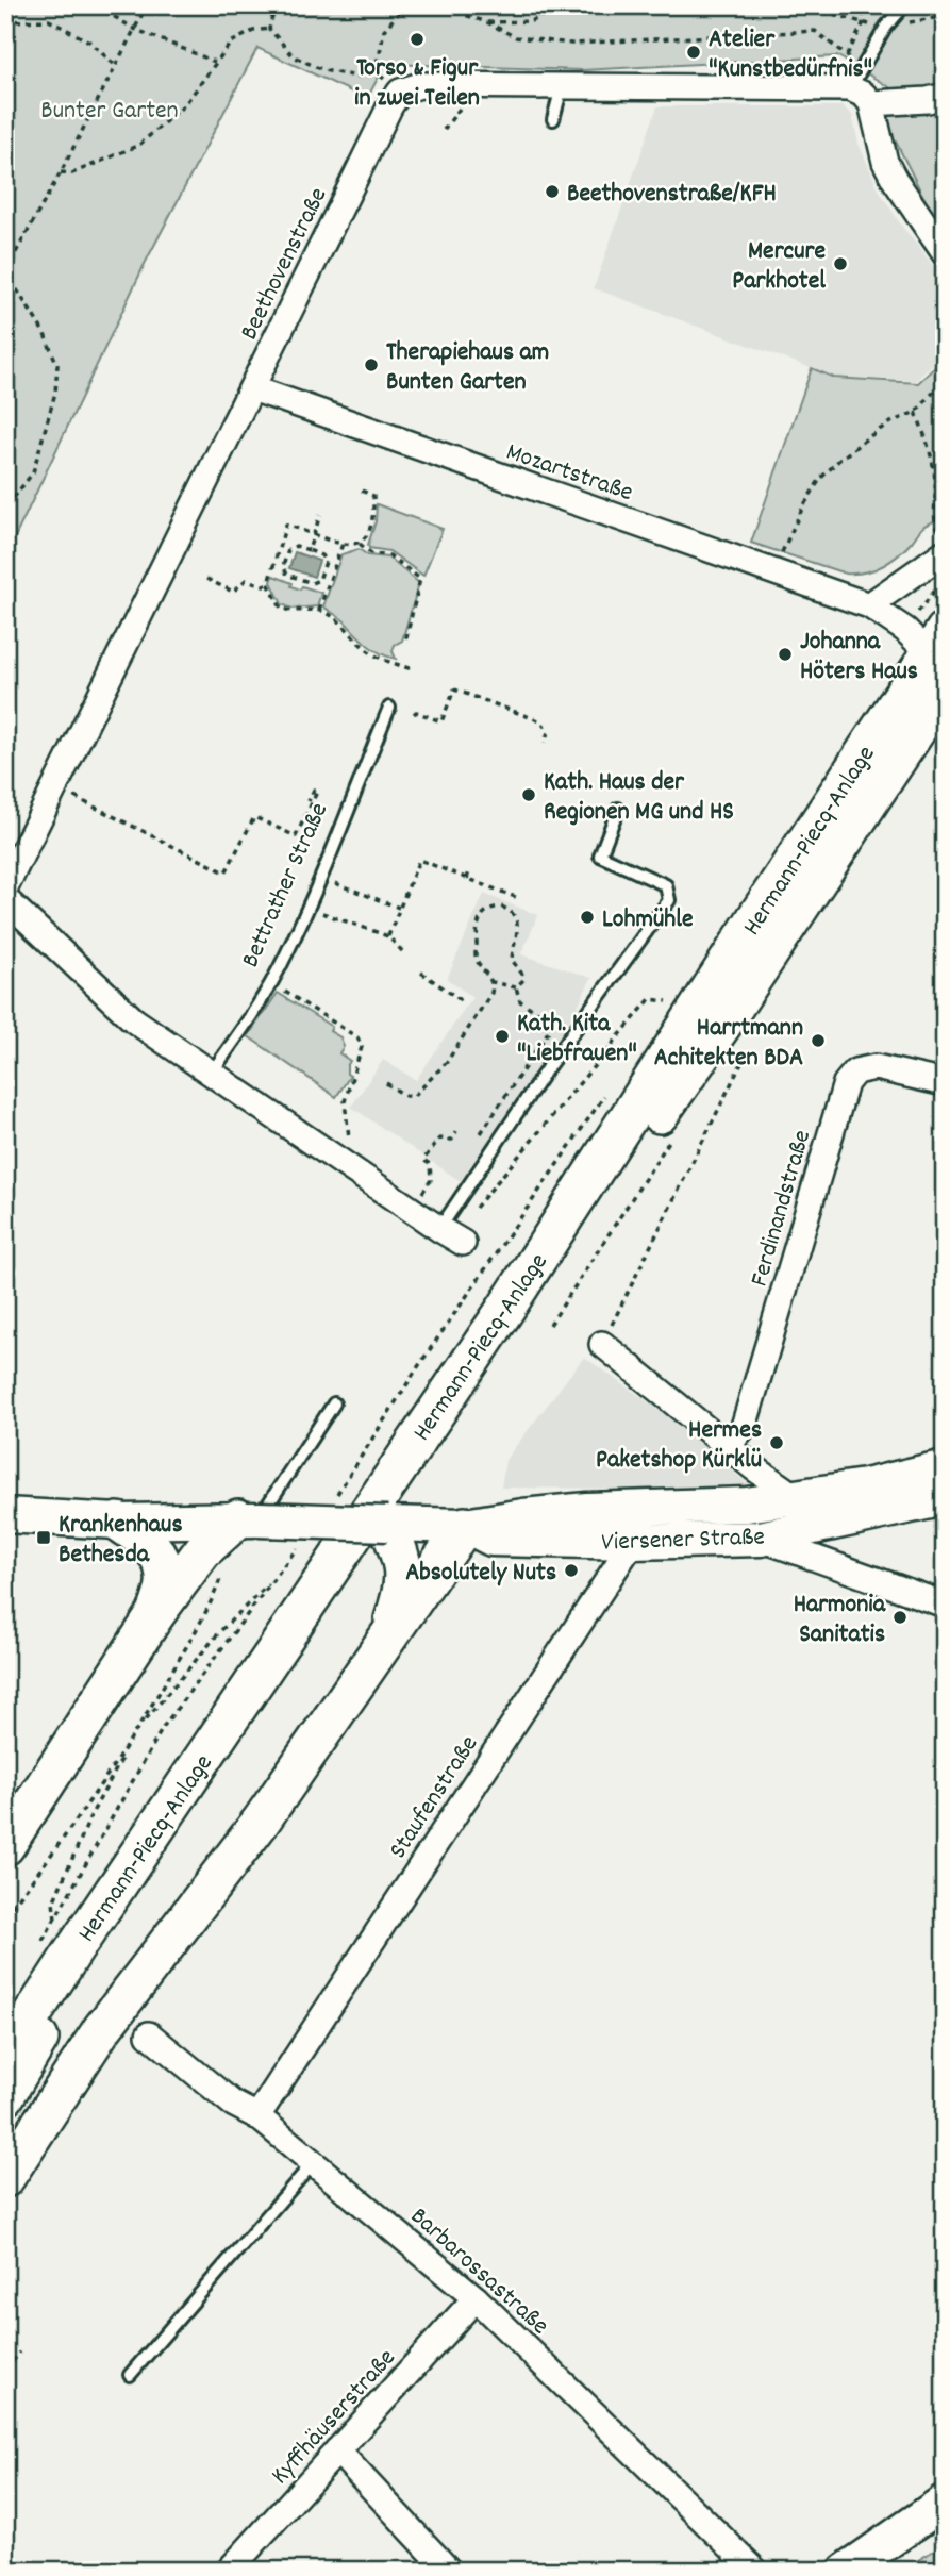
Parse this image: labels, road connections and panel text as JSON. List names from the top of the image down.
{
  "streets": {
    "main road": ["Hermann-Piecq-Anlage", "Viersener Straße"],
    "street": [
      "Beethovenstraße",
      "Mozartstraße",
      "Ferdinandstraße",
      "Staufenstraße",
      "Barbarossastraße",
      "Kyffhäuserstraße"
    ],
    "lane": ["Bettrather Straße"]
  },
  "crossings": [
    ["Beethovenstraße", "Mozartstraße"],
    ["Mozartstraße", "Hermann-Piecq-Anlage"],
    ["Viersener Straße", "Staufenstraße"],
    ["Staufenstraße", "Barbarossastraße"],
    ["Barbarossastraße", "Kyffhäuserstraße"]
  ],
  "parks": ["Bunter Garten"],
  "places": {
    "other": [
      "Torso & Figur in zwei Teilen",
      "Atelier \"Kunstbedürfnis\"",
      "Beethovenstraße/KFH",
      "Mercure Parkhotel",
      "Therapiehaus am Bunten Garten",
      "Johanna Höters Haus",
      "Kath. Haus der Regionen MG und HS",
      "Lohmühle",
      "Kath. Kita \"Liebfrauen\"",
      "Harrtmann Achitekten BDA",
      "Hermes Paketshop Kürklü",
      "Absolutely Nuts",
      "Harmonia Sanitatis"
    ],
    "transit": ["Krankenhaus Bethesda"]
  }
}
